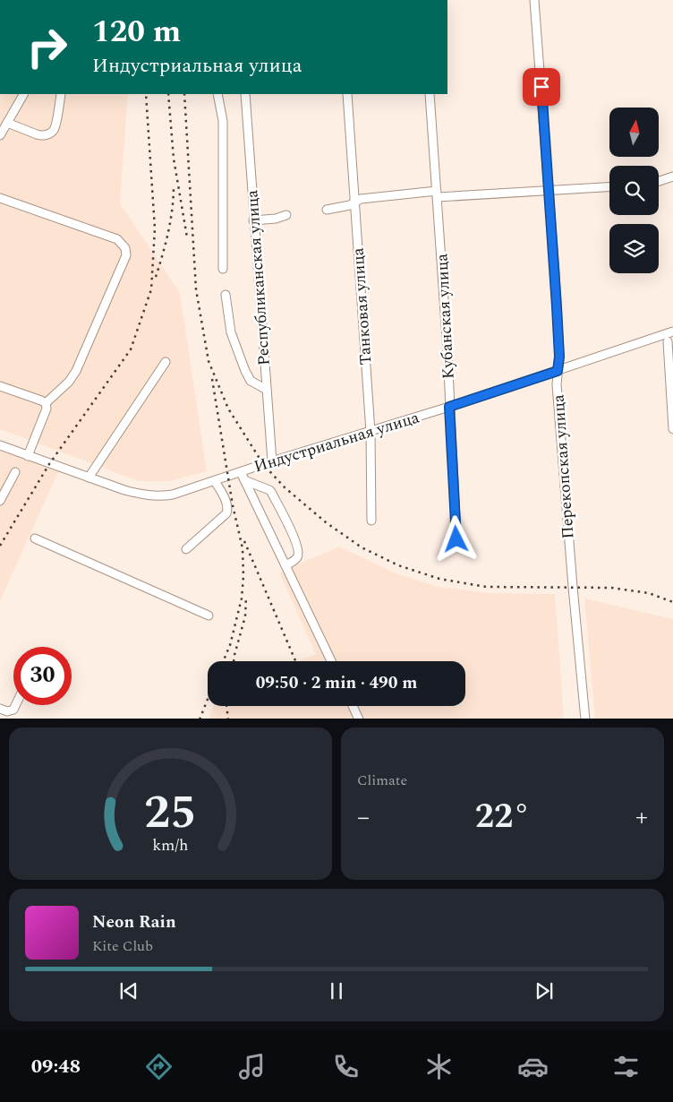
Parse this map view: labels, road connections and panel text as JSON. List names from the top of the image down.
{
  "streets": {
    "street": [
      "Республиканская улица",
      "Танковая улица",
      "Кубанская улица",
      "Индустриальная улица",
      "Перекопская улица"
    ]
  },
  "crossings": [
    ["Республиканская улица", "Индустриальная улица"],
    ["Танковая улица", "Индустриальная улица"],
    ["Кубанская улица", "Индустриальная улица"],
    ["Индустриальная улица", "Перекопская улица"]
  ],
  "north": "top",
  "page": {
    "turn": ["120 m", "Индустриальная улица"],
    "limit": "30",
    "trip": "09:50 · 2 min · 490 m",
    "tile": "Climate",
    "heat": ["−", "22°", "+"],
    "song": ["Neon Rain", "Kite Club"],
    "tabs": "09:48",
    "gauge": ["25", "km/h"]
  }
}
